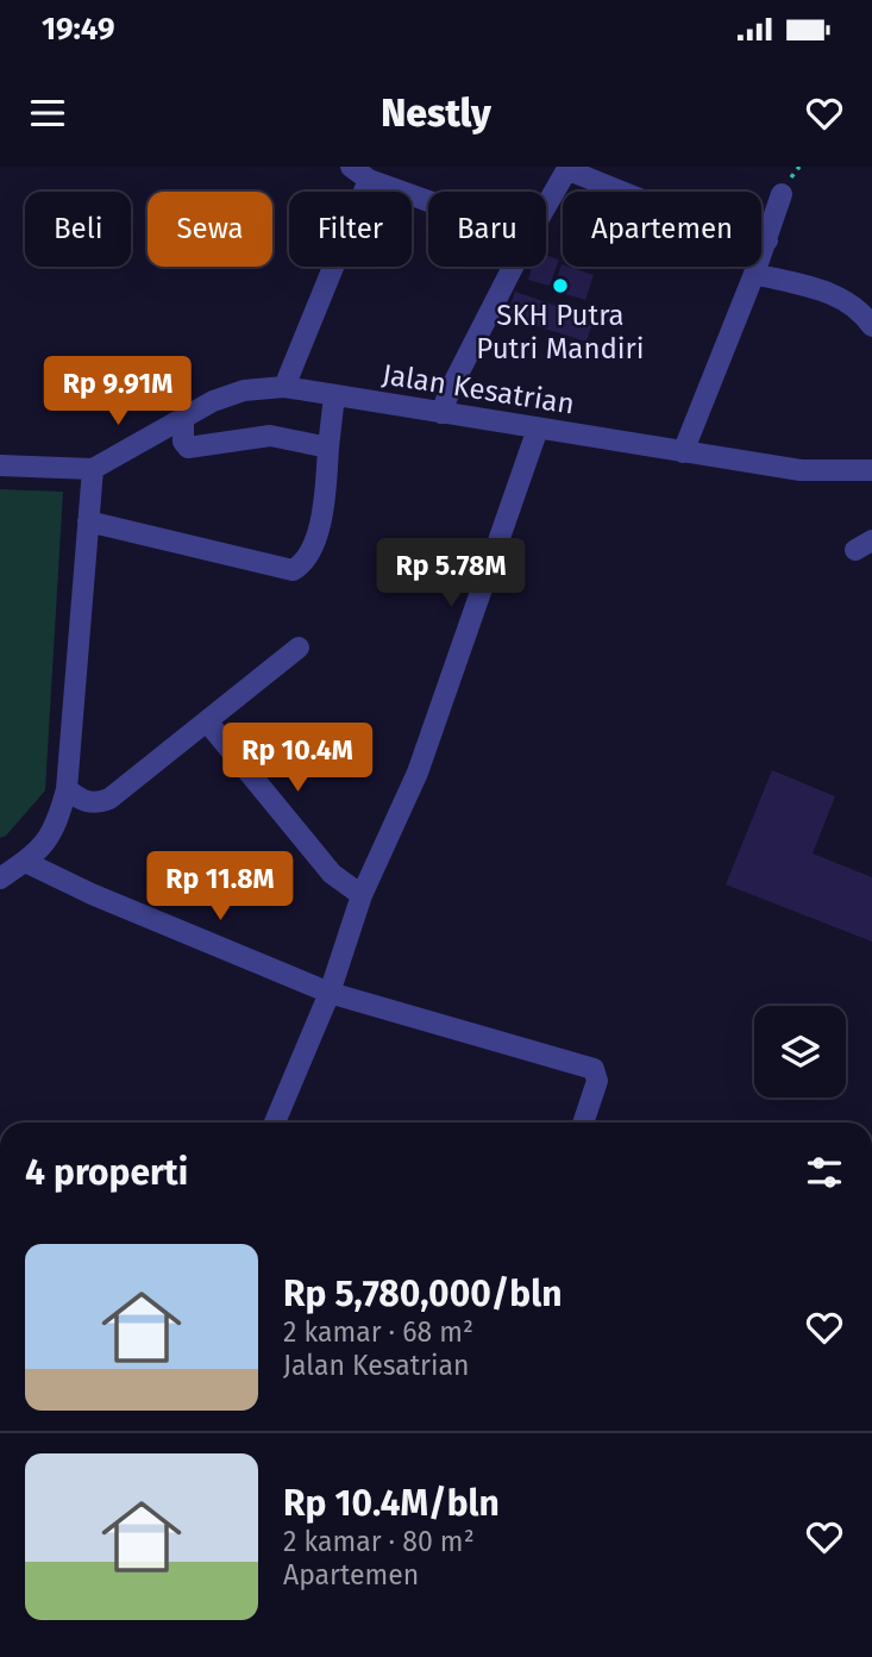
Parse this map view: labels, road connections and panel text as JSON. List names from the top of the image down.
{
  "streets": {
    "street": ["Jalan Kesatrian"]
  },
  "places": ["SKH Putra Putri Mandiri"],
  "page": {
    "status": "19:49",
    "header": "Nestly",
    "chip": [
      "Beli",
      "Sewa",
      "Filter",
      "Baru",
      "Apartemen"
    ],
    "price": [
      "Rp 9.91M",
      "Rp 5.78M",
      "Rp 10.4M",
      "Rp 11.8M"
    ],
    "heading": "4 properti",
    "list": [
      {
        "name": "Rp 5,780,000/bln",
        "note": "2 kamar · 68 m² · Jalan Kesatrian"
      },
      {
        "name": "Rp 10.4M/bln",
        "note": "2 kamar · 80 m² · Apartemen"
      }
    ]
  }
}
